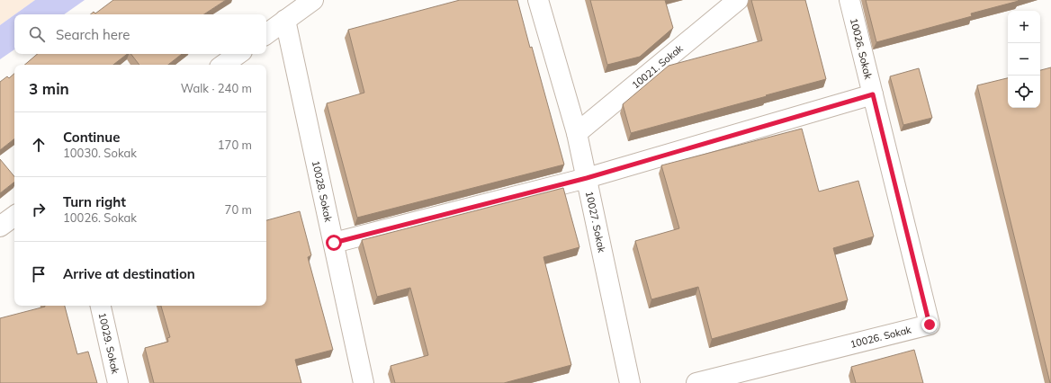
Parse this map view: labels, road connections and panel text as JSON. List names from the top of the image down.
{
  "streets": {
    "street": [
      "10026. Sokak",
      "10021. Sokak",
      "10028. Sokak",
      "10027. Sokak",
      "10029. Sokak"
    ]
  },
  "crossings": [
    ["10021. Sokak", "10027. Sokak"]
  ],
  "page": {
    "map_buttons": ["+", "−"],
    "search": "Search here",
    "heading": ["3 min", "Walk · 240 m"],
    "list": [
      ["Continue", "10030. Sokak", "170 m"],
      ["Turn right", "10026. Sokak", "70 m"],
      "Arrive at destination"
    ]
  }
}
